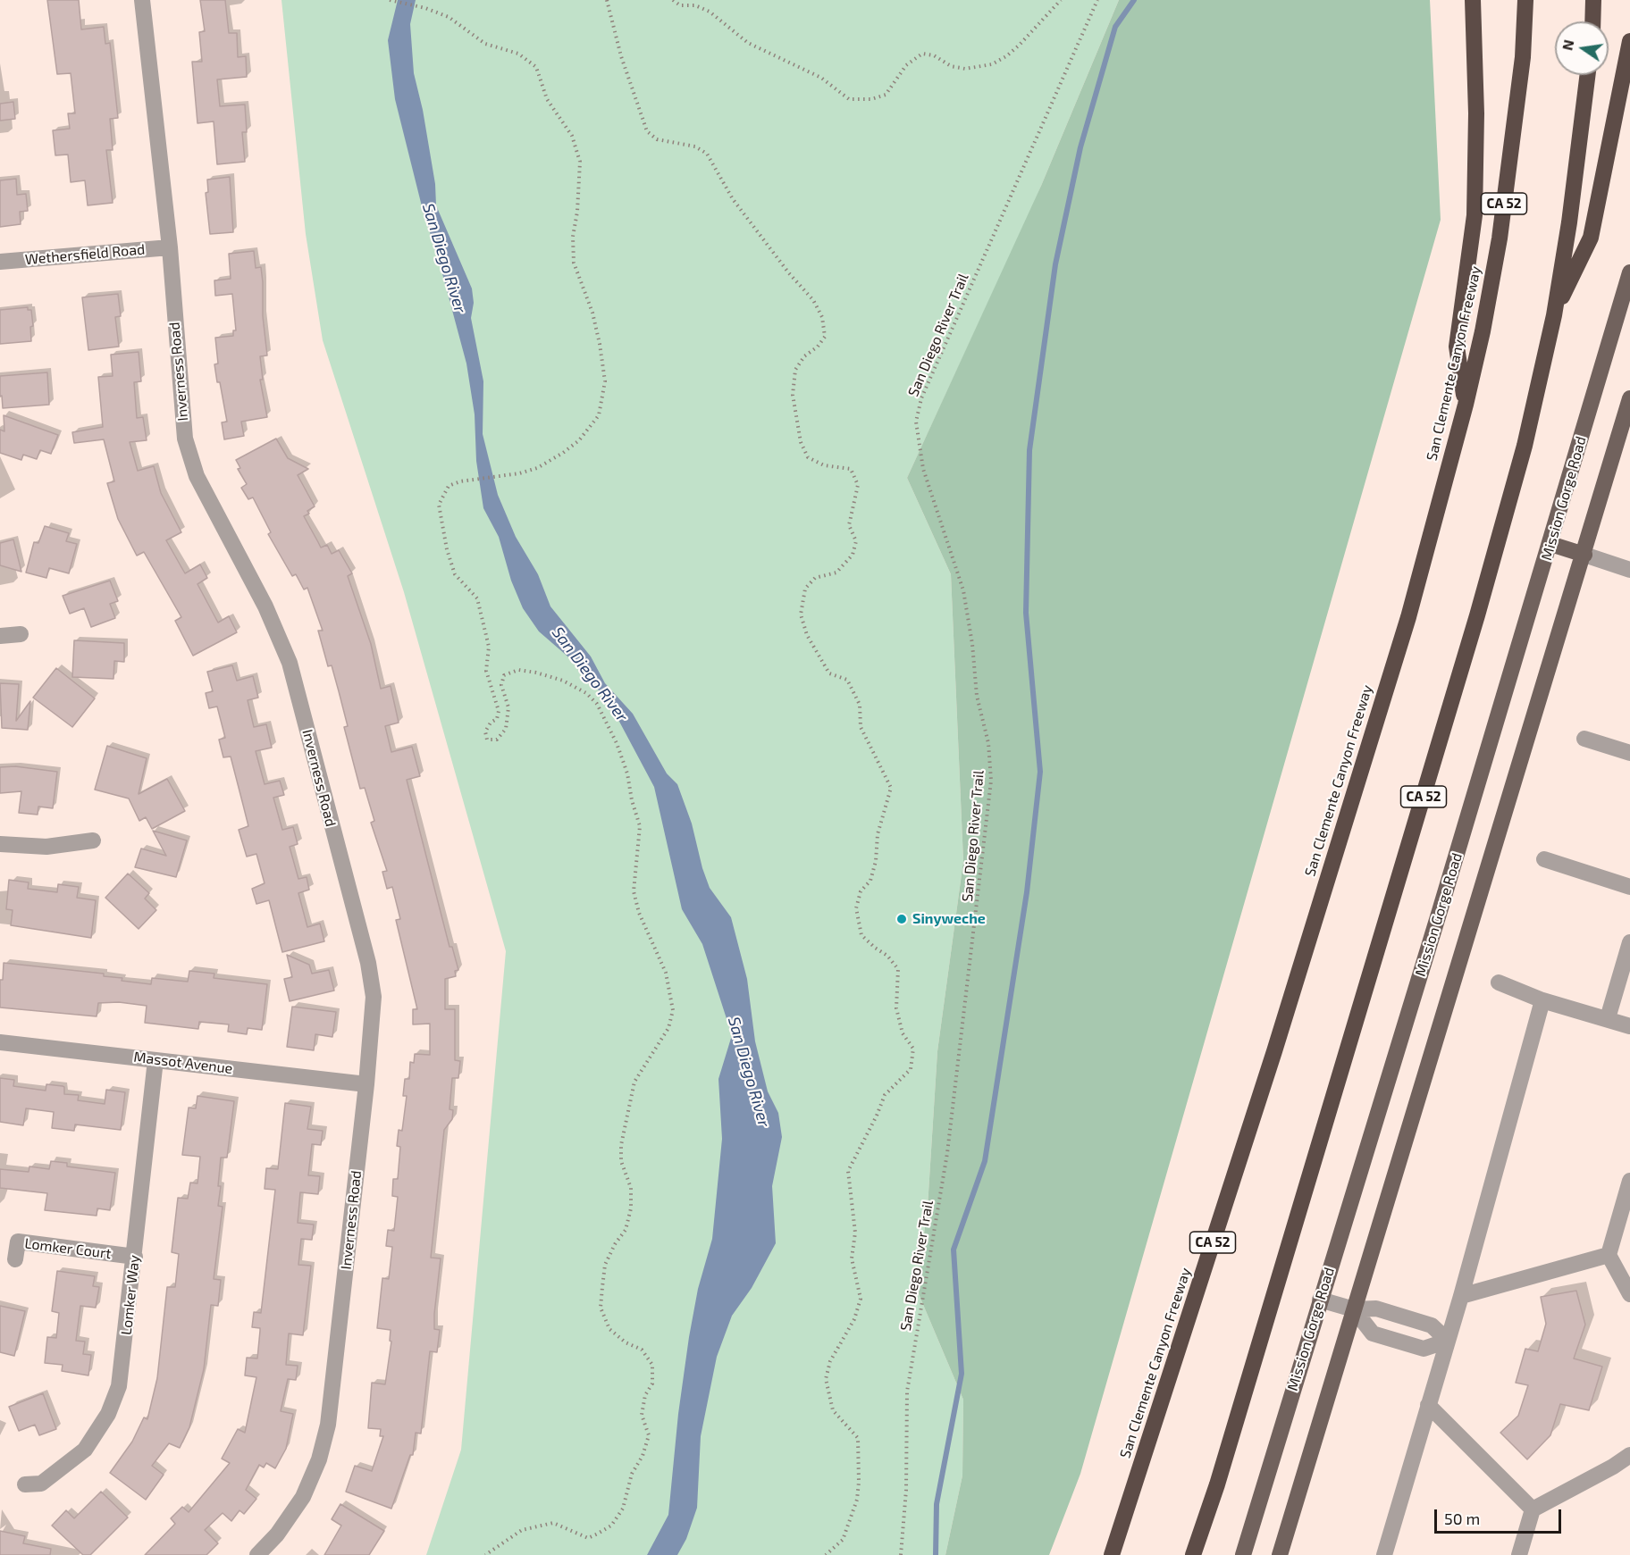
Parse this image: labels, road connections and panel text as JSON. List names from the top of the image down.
{
  "streets": {
    "highway": ["CA 52", "San Clemente Canyon Freeway"],
    "main road": ["Mission Gorge Road"],
    "street": [
      "Wethersfield Road",
      "Inverness Road",
      "Massot Avenue",
      "Lomker Court",
      "Lomker Way"
    ],
    "path": ["San Diego River Trail"]
  },
  "crossings": [
    ["Wethersfield Road", "Inverness Road"],
    ["Inverness Road", "Massot Avenue"],
    ["Massot Avenue", "Lomker Way"],
    ["Lomker Court", "Lomker Way"]
  ],
  "water": ["San Diego River"],
  "places": ["Sinyweche"],
  "scale_bar": "50 m",
  "north": "left"
}
